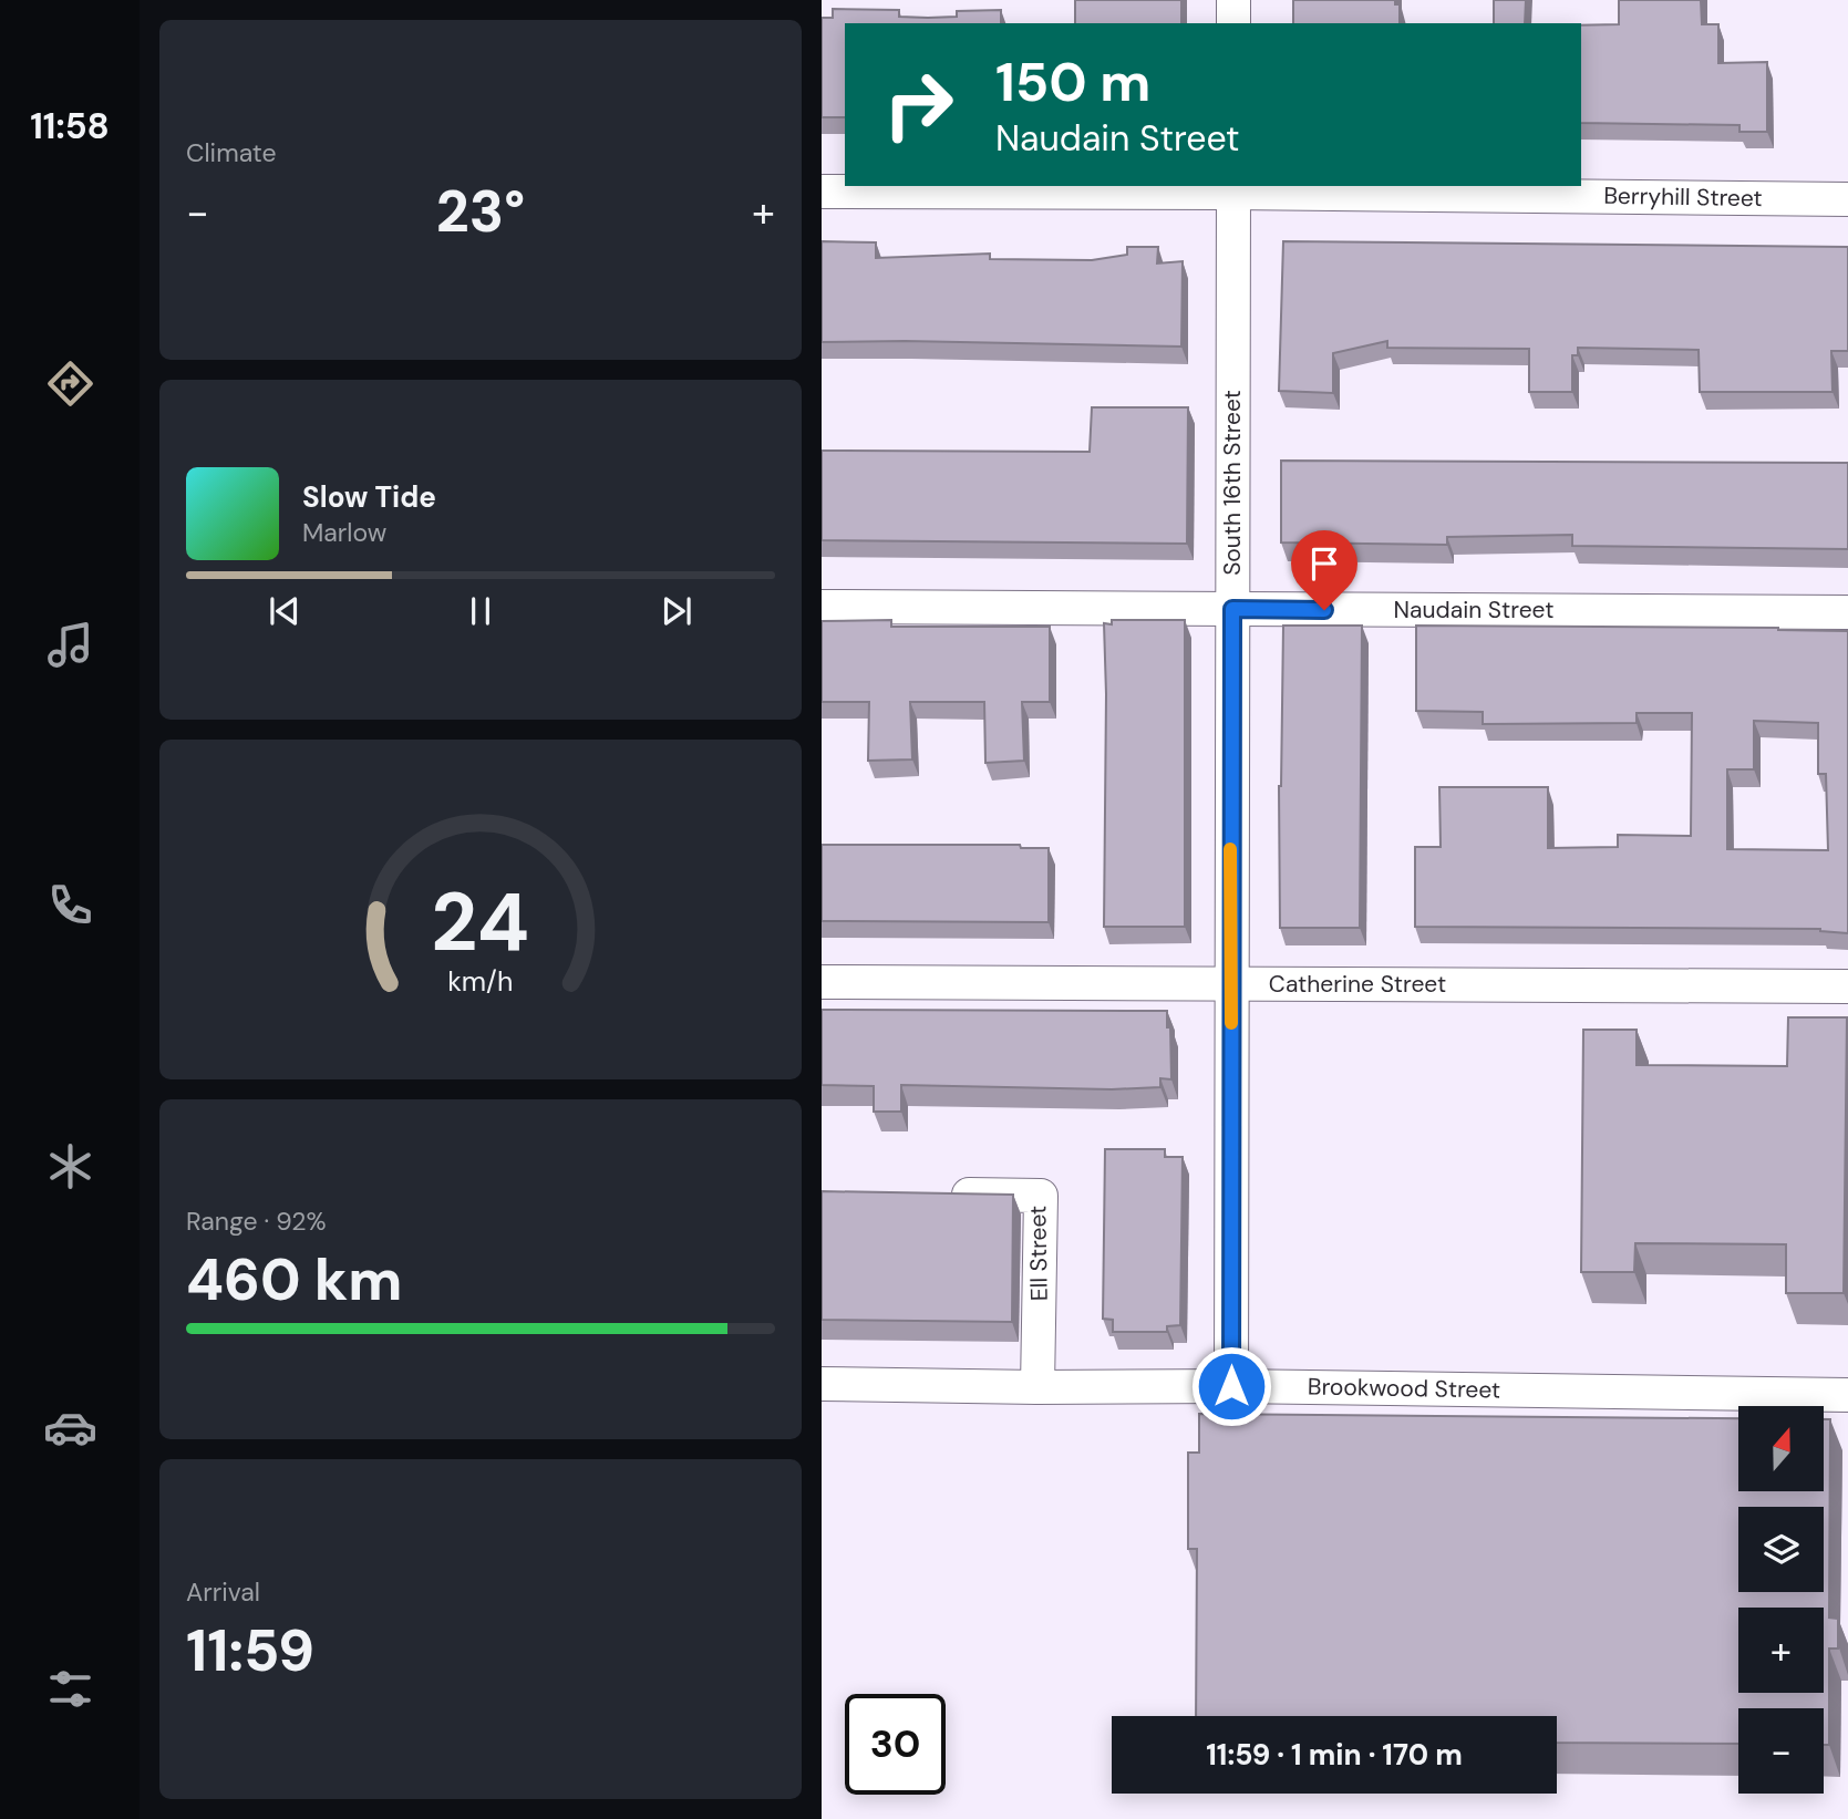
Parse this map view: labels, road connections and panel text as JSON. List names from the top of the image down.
{
  "streets": {
    "street": [
      "Berryhill Street",
      "South 16th Street",
      "Naudain Street",
      "Catherine Street",
      "Ell Street",
      "Brookwood Street"
    ]
  },
  "crossings": [
    ["Berryhill Street", "South 16th Street"],
    ["South 16th Street", "Naudain Street"],
    ["South 16th Street", "Catherine Street"],
    ["South 16th Street", "Brookwood Street"],
    ["Ell Street", "Brookwood Street"]
  ],
  "north": "top",
  "page": {
    "tabs": "11:58",
    "tile": [
      "Climate",
      ["Range · 92%", "460 km"],
      ["Arrival", "11:59"]
    ],
    "turn": ["150 m", "Naudain Street"],
    "heat": ["−", "23°", "+"],
    "song": ["Slow Tide", "Marlow"],
    "map_buttons": ["+", "−"],
    "limit": "30",
    "trip": "11:59 · 1 min · 170 m",
    "gauge": ["24", "km/h"]
  }
}
